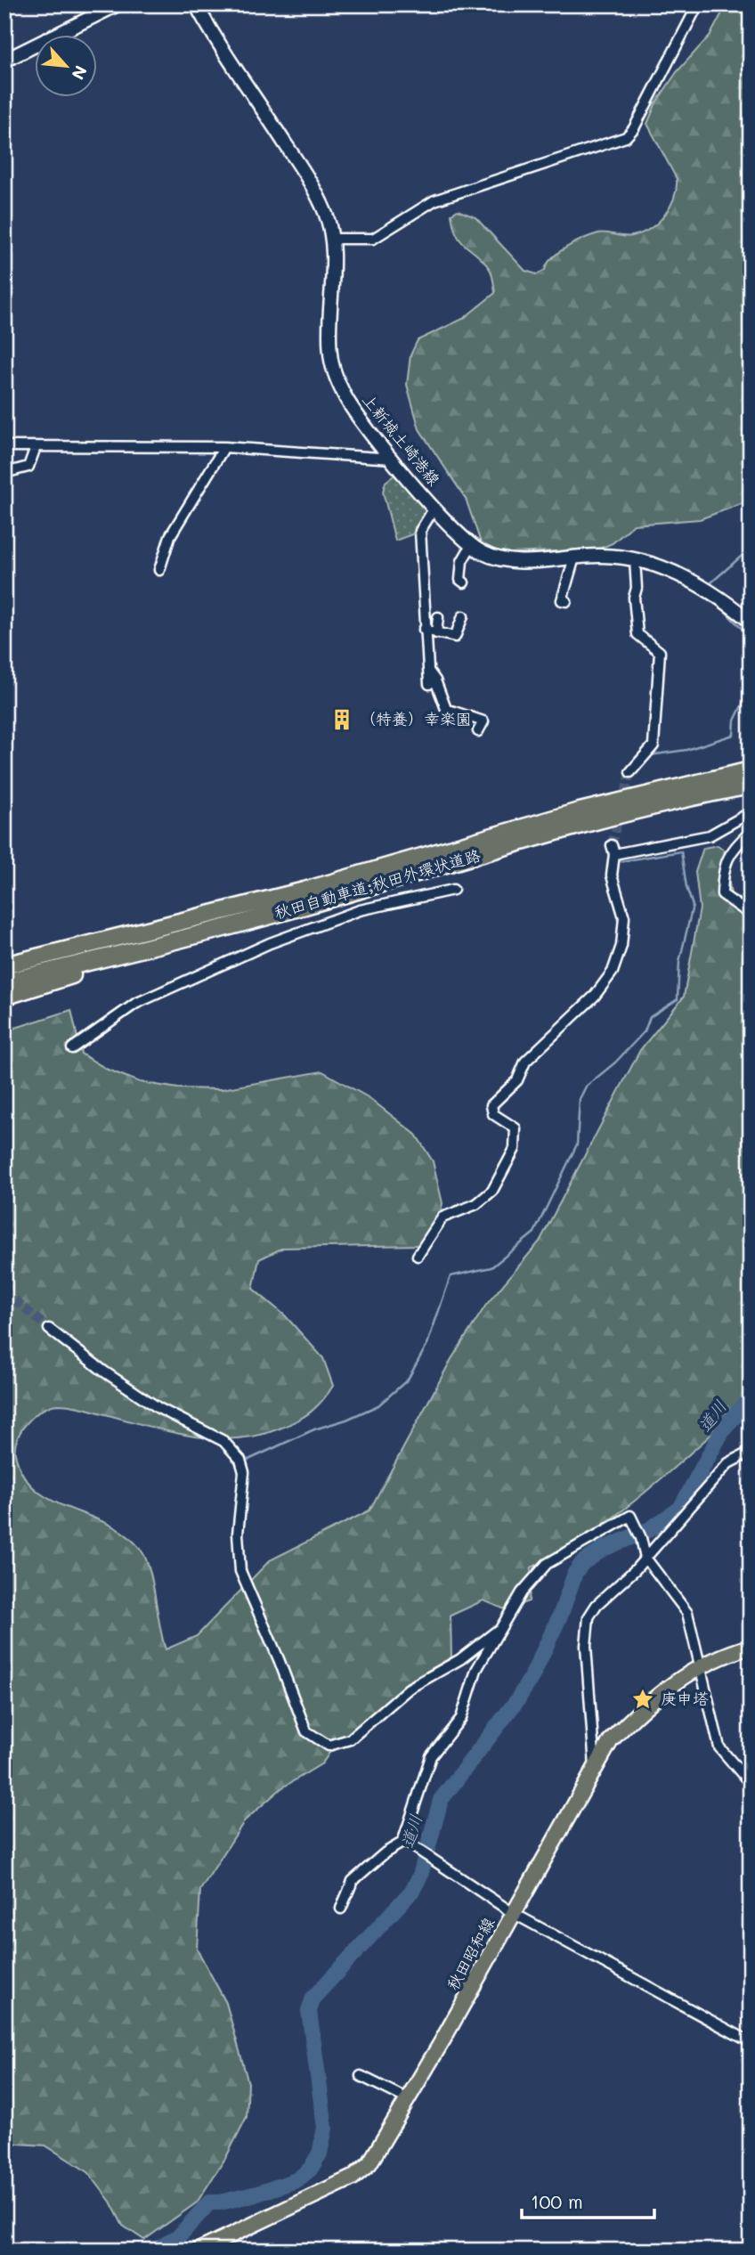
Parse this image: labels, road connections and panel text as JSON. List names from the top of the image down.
{
  "streets": {
    "highway": ["秋田自動車道;秋田外環状道路"],
    "main road": ["上新城土崎港線", "秋田昭和線"]
  },
  "water": ["道川"],
  "places": {
    "building": ["（特養）幸楽園"],
    "place": ["庚申塔"]
  },
  "scale_bar": "100 m",
  "north": "bottom right"
}
